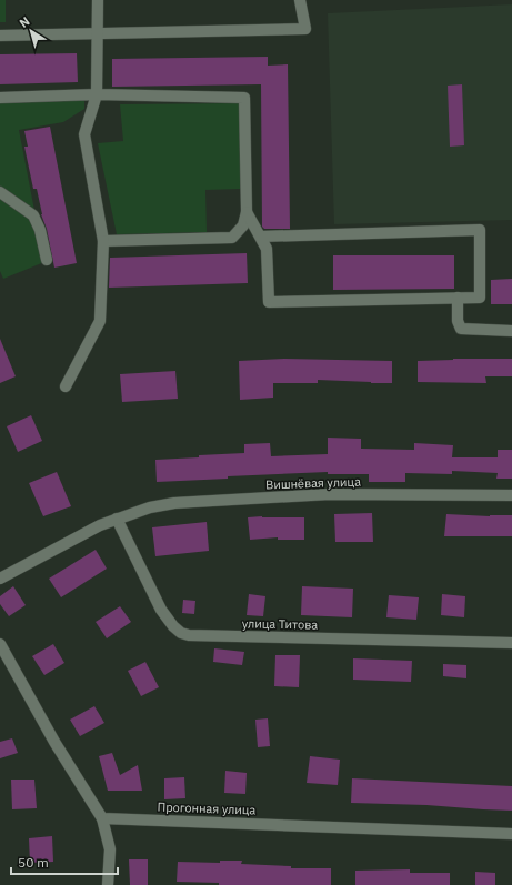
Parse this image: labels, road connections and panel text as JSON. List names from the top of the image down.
{
  "streets": {
    "street": ["Вишнёвая улица", "улица Титова", "Прогонная улица"]
  },
  "crossings": [
    ["Вишнёвая улица", "улица Титова"]
  ],
  "scale_bar": "50 m",
  "north": "top left"
}
